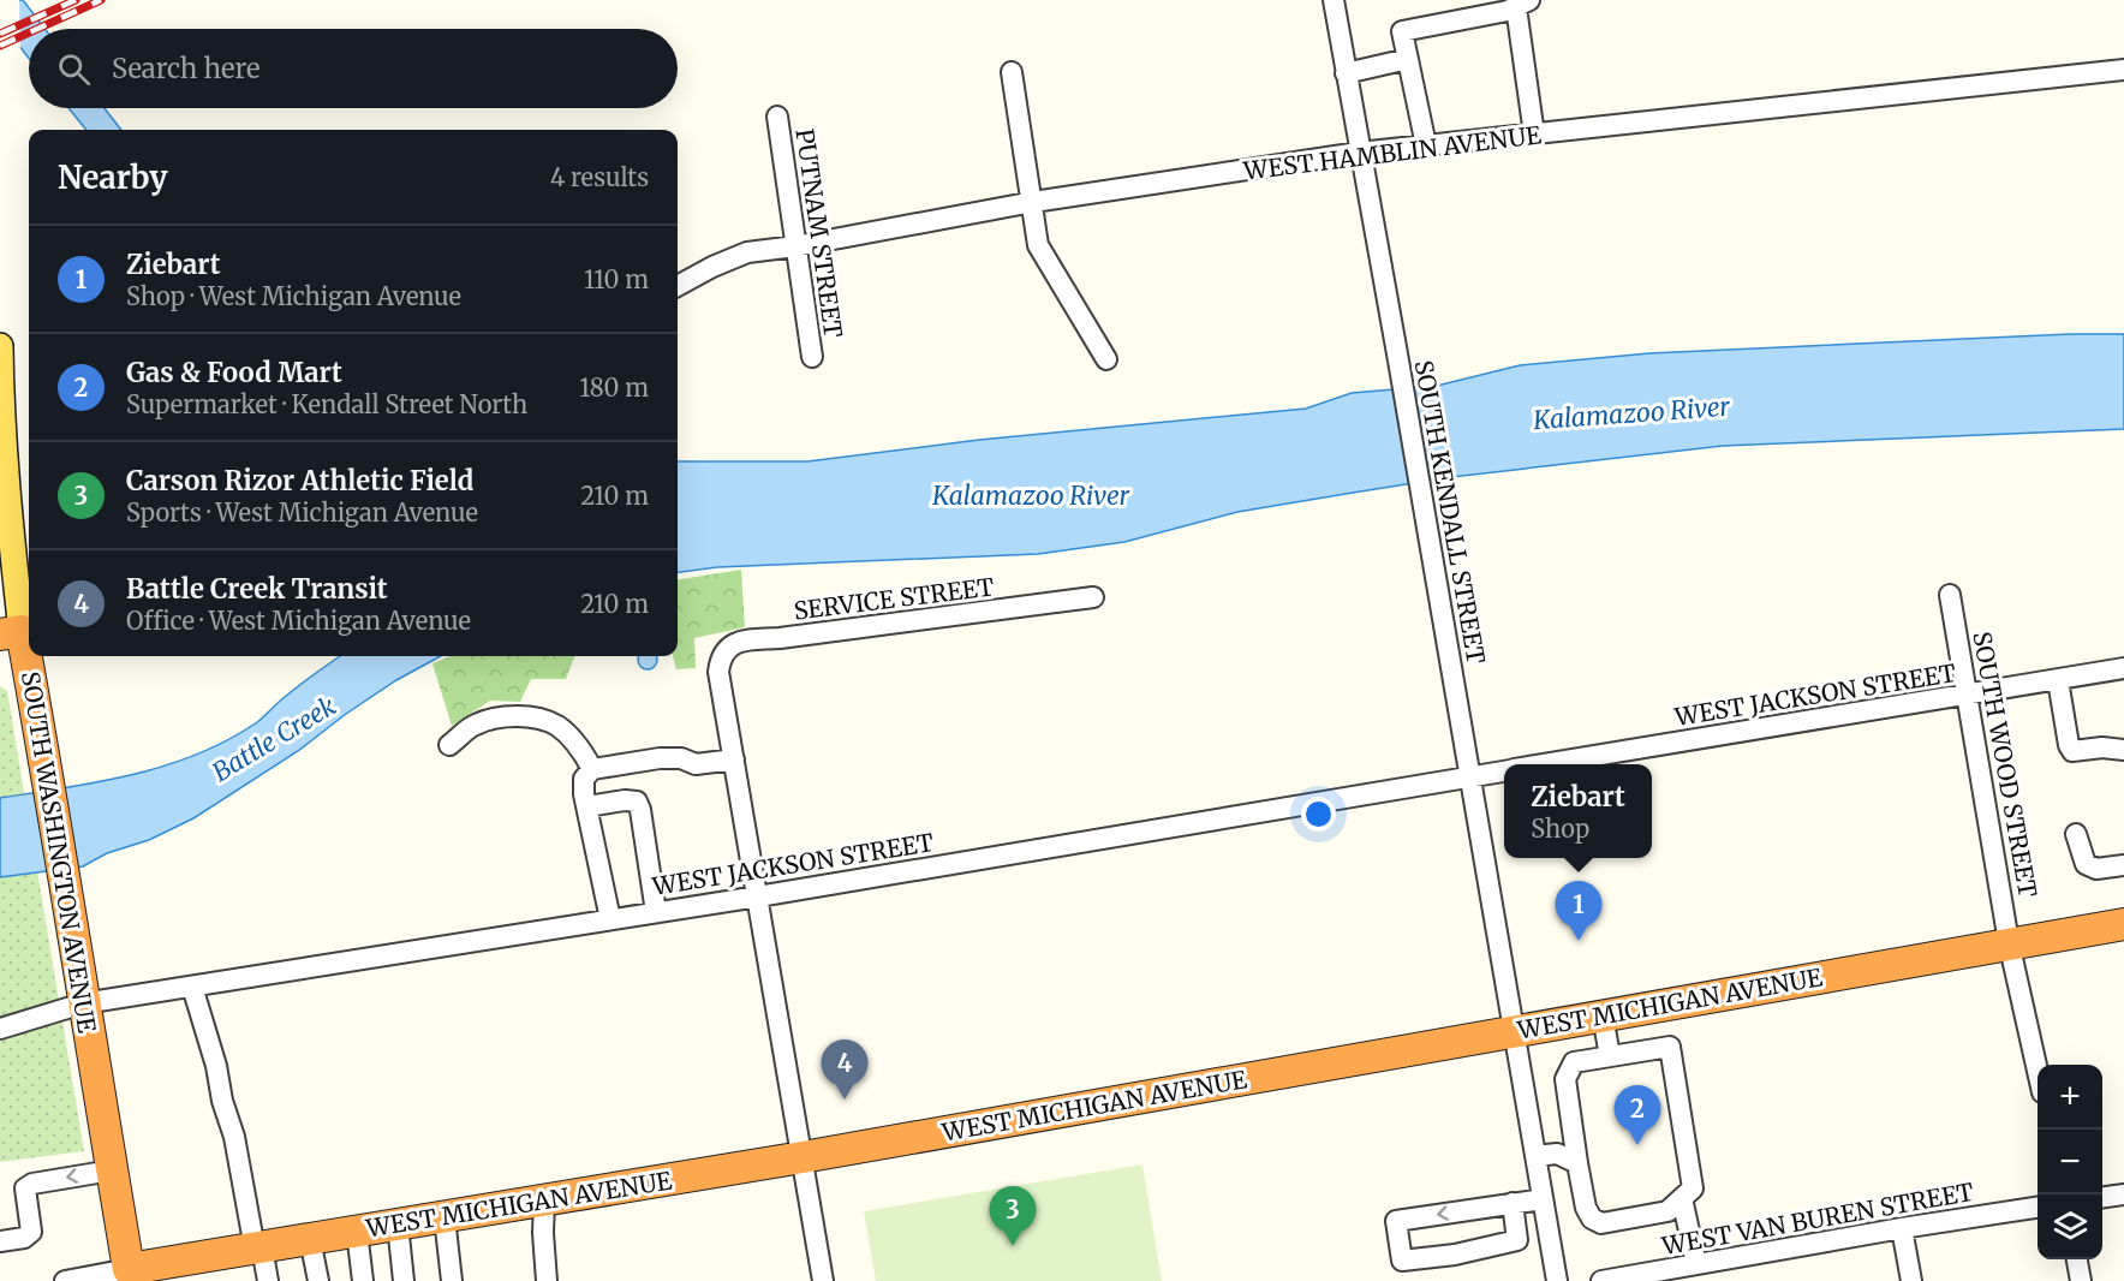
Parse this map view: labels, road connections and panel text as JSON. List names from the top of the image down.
{
  "streets": {
    "highway": ["SOUTH WASHINGTON AVENUE", "WEST MICHIGAN AVENUE"],
    "street": [
      "WEST HAMBLIN AVENUE",
      "PUTNAM STREET",
      "SOUTH KENDALL STREET",
      "SERVICE STREET",
      "WEST JACKSON STREET",
      "SOUTH WOOD STREET",
      "WEST VAN BUREN STREET"
    ]
  },
  "crossings": [
    ["WEST HAMBLIN AVENUE", "PUTNAM STREET"],
    ["WEST HAMBLIN AVENUE", "SOUTH KENDALL STREET"],
    ["SOUTH KENDALL STREET", "WEST JACKSON STREET"],
    ["SOUTH KENDALL STREET", "WEST MICHIGAN AVENUE"],
    ["WEST JACKSON STREET", "SOUTH WOOD STREET"],
    ["WEST JACKSON STREET", "SOUTH WASHINGTON AVENUE"],
    ["SOUTH WOOD STREET", "WEST MICHIGAN AVENUE"],
    ["SOUTH WASHINGTON AVENUE", "WEST MICHIGAN AVENUE"]
  ],
  "water": ["Kalamazoo River", "Battle Creek"],
  "page": {
    "search": "Search here",
    "heading": ["Nearby", "4 results"],
    "list": [
      {
        "mark": "1",
        "name": "Ziebart",
        "note": "Shop · West Michigan Avenue",
        "value": "110 m"
      },
      {
        "mark": "2",
        "name": "Gas & Food Mart",
        "note": "Supermarket · Kendall Street North",
        "value": "180 m"
      },
      {
        "mark": "3",
        "name": "Carson Rizor Athletic Field",
        "note": "Sports · West Michigan Avenue",
        "value": "210 m"
      },
      {
        "mark": "4",
        "name": "Battle Creek Transit",
        "note": "Office · West Michigan Avenue",
        "value": "210 m"
      }
    ],
    "popup": ["Ziebart", "Shop"],
    "pins": [
      "1",
      "4",
      "2",
      "3"
    ],
    "map_buttons": ["+", "−"]
  }
}
